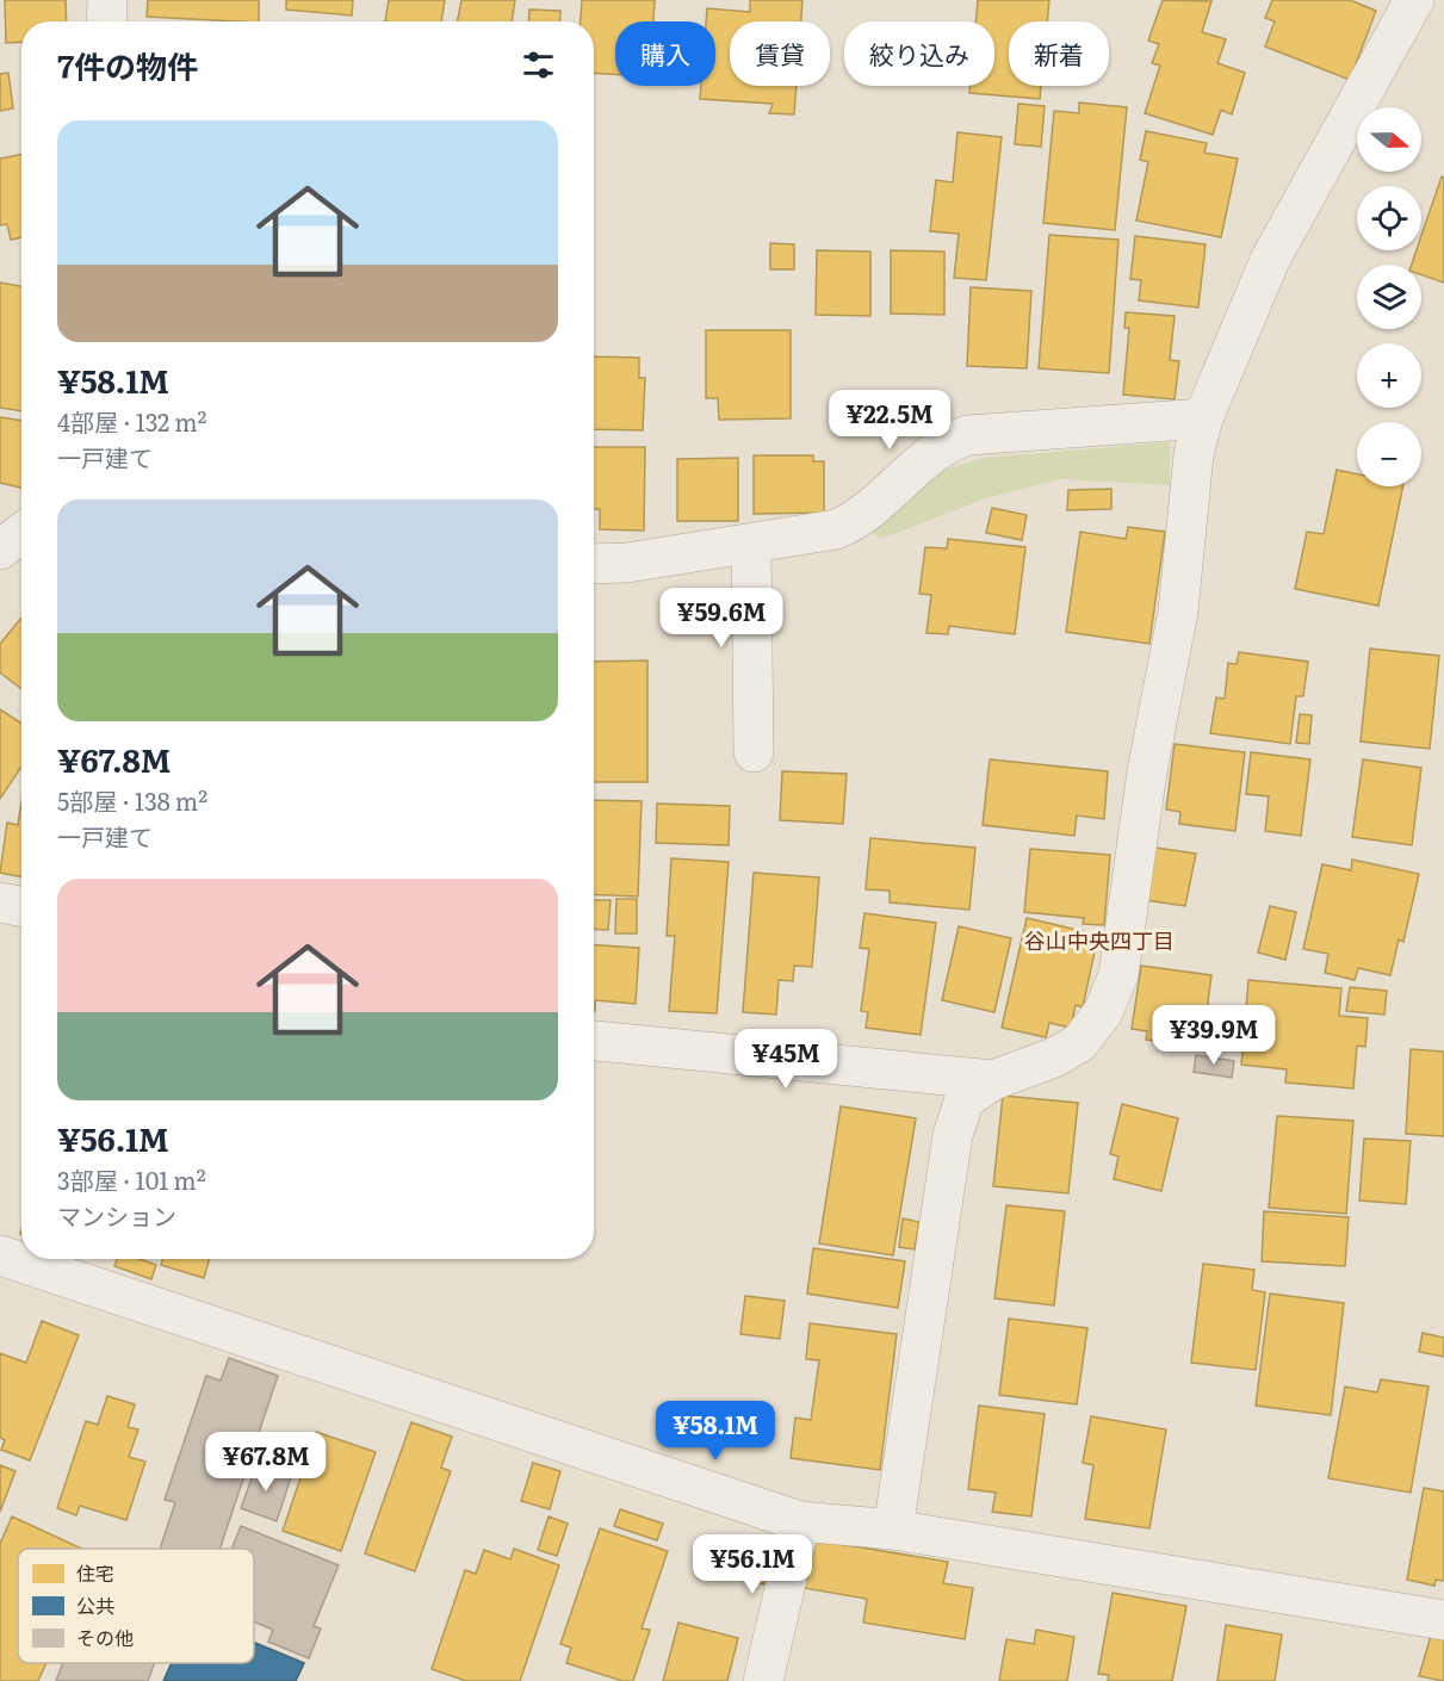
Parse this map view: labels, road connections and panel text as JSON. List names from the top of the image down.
{
  "districts": ["谷山中央四丁目"],
  "legend": ["住宅", "公共", "その他"],
  "north": "right",
  "page": {
    "chip": [
      "購入",
      "賃貸",
      "絞り込み",
      "新着"
    ],
    "heading": "7件の物件",
    "map_buttons": ["+", "−"],
    "list": [
      {
        "name": "¥58.1M",
        "note": "4部屋 · 132 m² · 一戸建て"
      },
      {
        "name": "¥67.8M",
        "note": "5部屋 · 138 m² · 一戸建て"
      },
      {
        "name": "¥56.1M",
        "note": "3部屋 · 101 m² · マンション"
      }
    ],
    "price": [
      "¥22.5M",
      "¥59.6M",
      "¥39.9M",
      "¥45M",
      "¥58.1M",
      "¥67.8M",
      "¥56.1M"
    ]
  }
}
